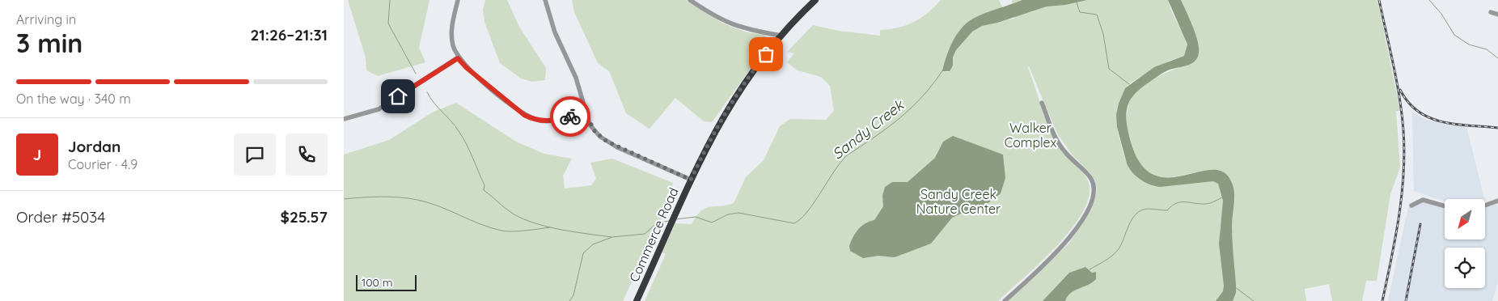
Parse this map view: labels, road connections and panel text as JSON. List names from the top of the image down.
{
  "streets": {
    "highway": ["Commerce Road"]
  },
  "water": ["Sandy Creek"],
  "parks": ["Walker Complex", "Sandy Creek Nature Center"],
  "scale_bar": "100 m",
  "north": "bottom left",
  "page": {
    "heading": ["3 min", "Arriving in", "21:26–21:31"],
    "panel": [
      "Jordan",
      "Courier · 4.9",
      "Order #5034",
      "$25.57"
    ],
    "bar": "On the way · 340 m",
    "round": "J",
    "scale": "100 m"
  }
}
